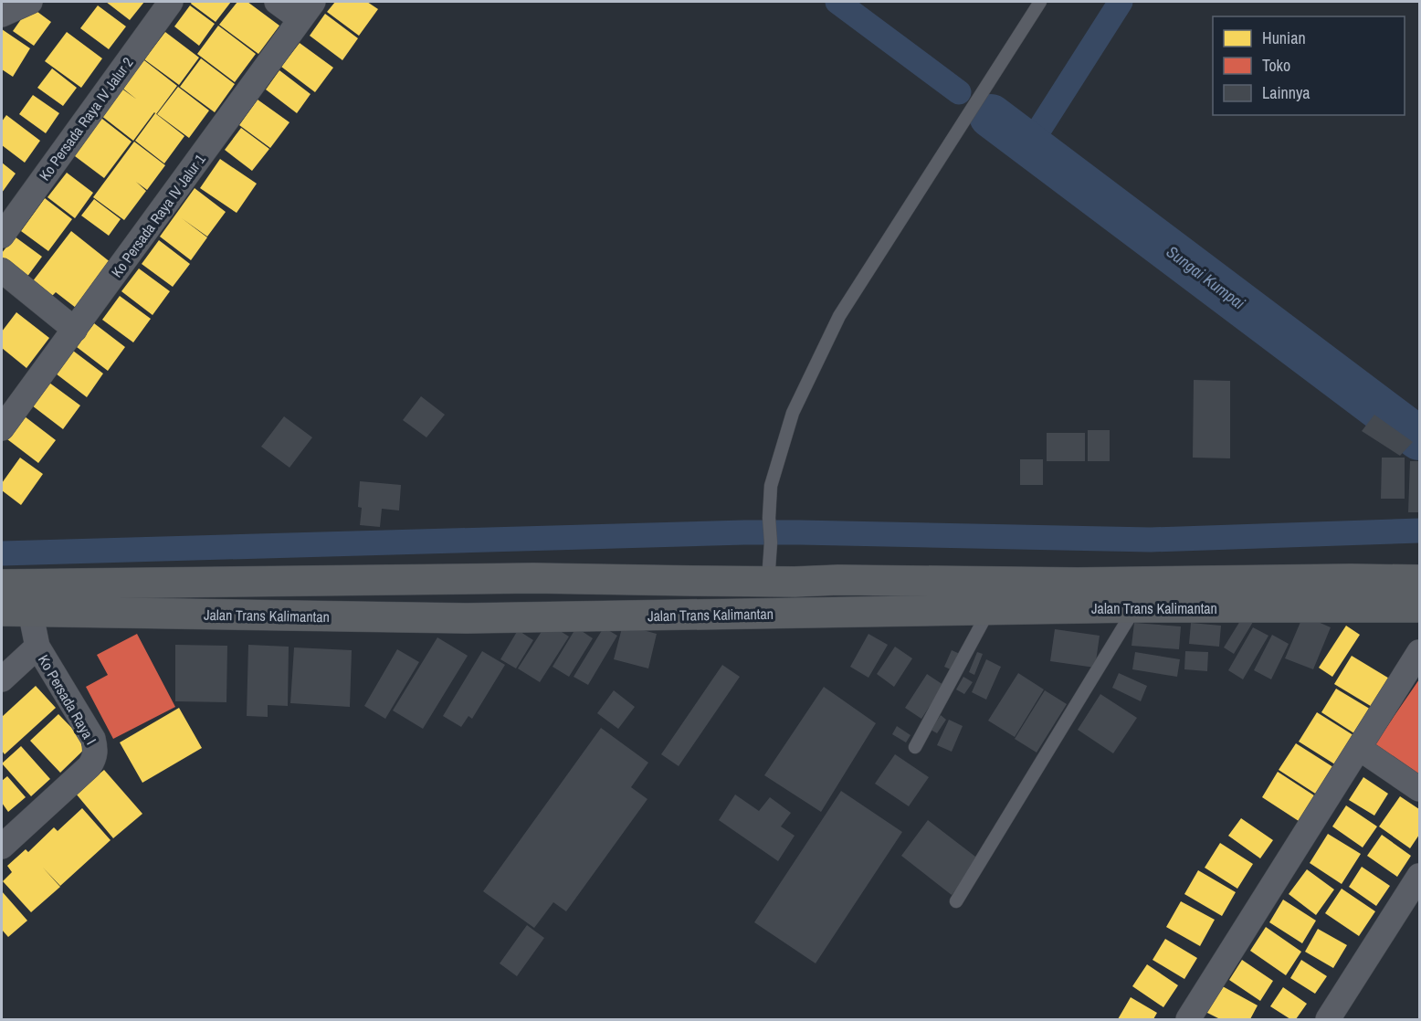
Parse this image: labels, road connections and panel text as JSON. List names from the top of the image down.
{
  "streets": {
    "highway": ["Jalan Trans Kalimantan"],
    "street": ["Ko Persada Raya IV Jalur 2", "Ko Persada Raya IV Jalur 1", "Ko Persada Raya I"]
  },
  "crossings": [
    ["Jalan Trans Kalimantan", "Ko Persada Raya I"]
  ],
  "water": ["Sungai Kumpai"],
  "legend": ["Hunian", "Toko", "Lainnya"]
}
